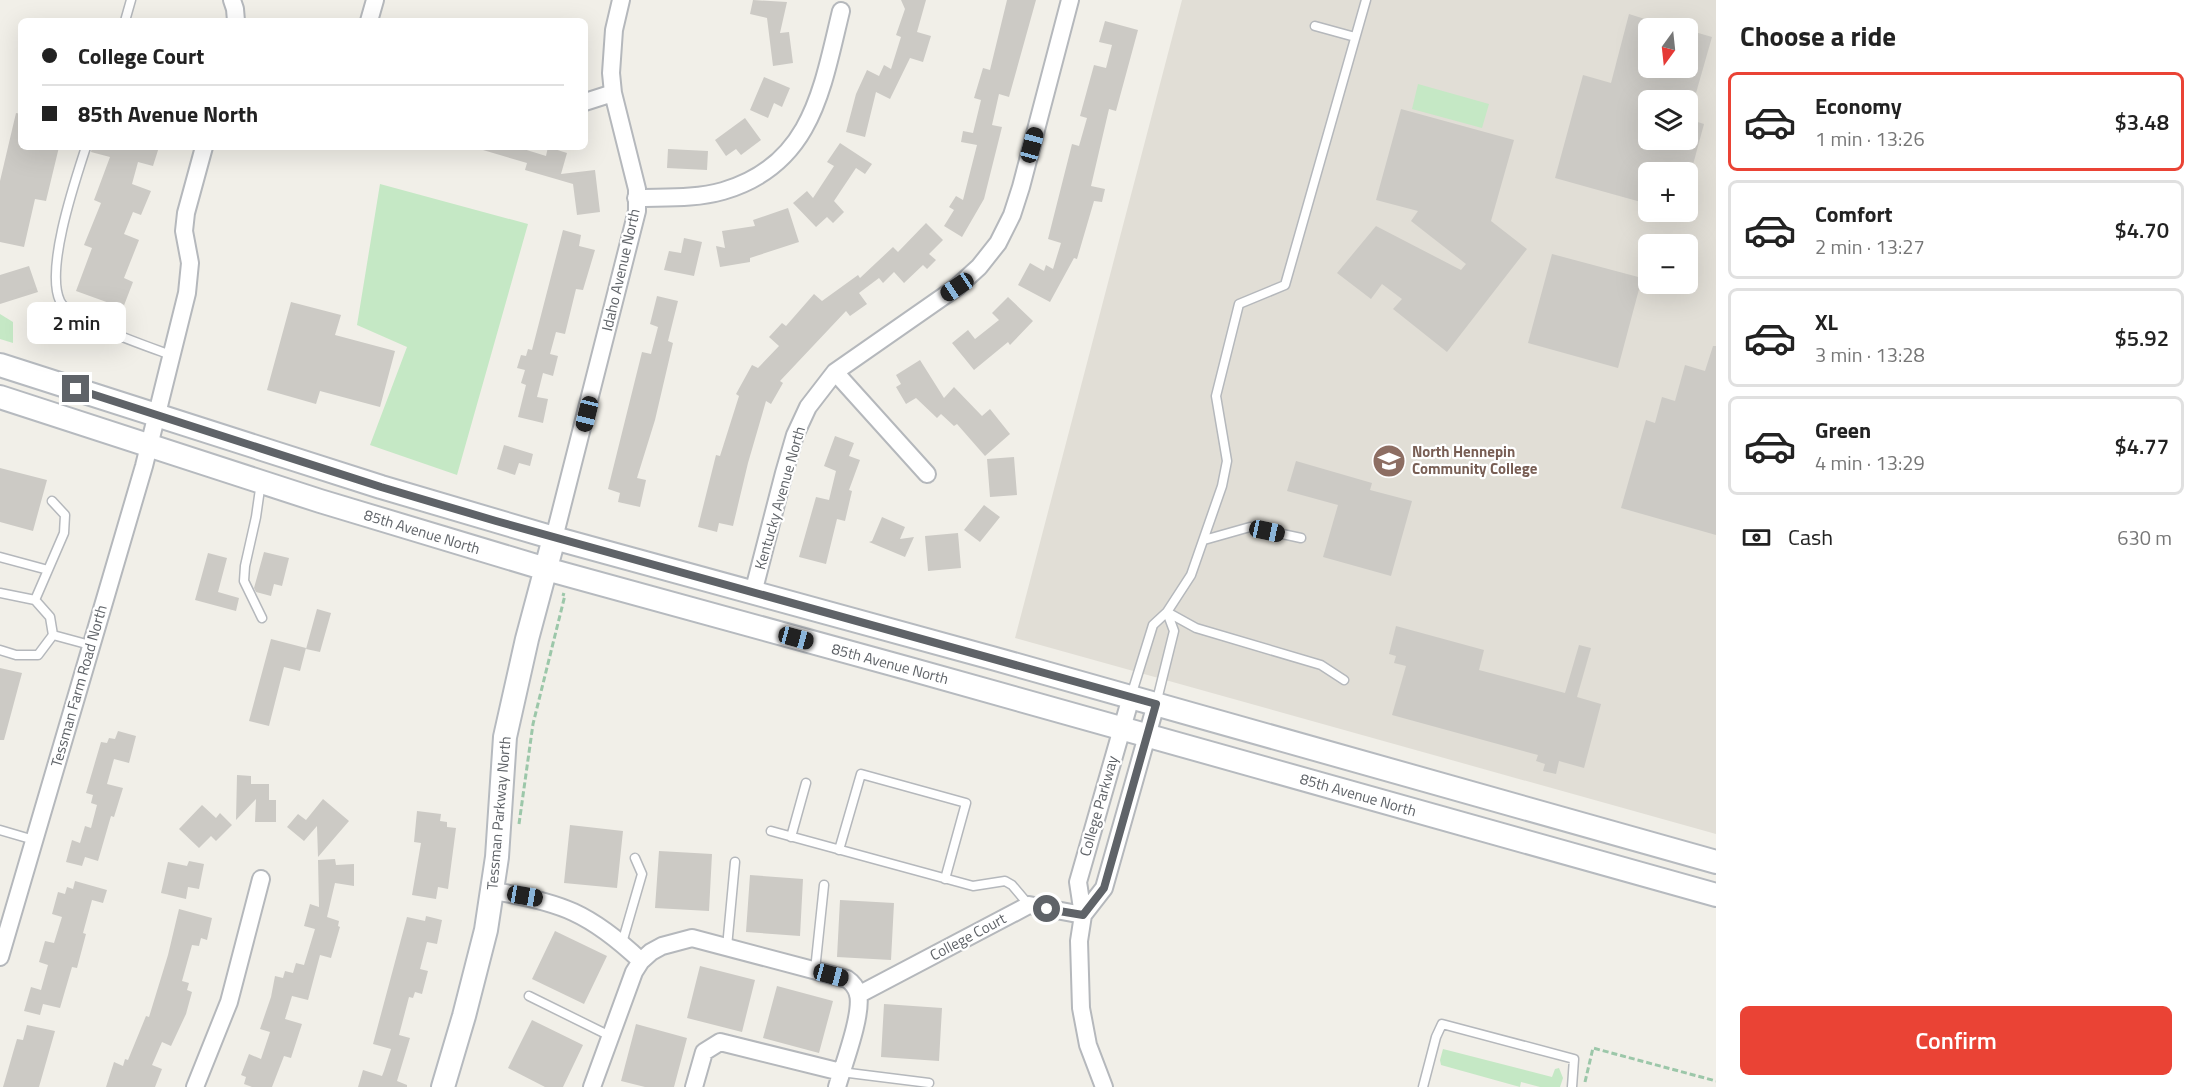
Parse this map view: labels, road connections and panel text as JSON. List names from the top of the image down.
{
  "streets": {
    "main road": ["85th Avenue North", "Tessman Parkway North"],
    "street": [
      "Idaho Avenue North",
      "Kentucky Avenue North",
      "Tessman Farm Road North",
      "College Parkway",
      "College Court"
    ]
  },
  "crossings": [
    ["Idaho Avenue North", "85th Avenue North"],
    ["Idaho Avenue North", "Tessman Parkway North"],
    ["Kentucky Avenue North", "85th Avenue North"],
    ["85th Avenue North", "Tessman Farm Road North"],
    ["85th Avenue North", "College Parkway"],
    ["85th Avenue North", "Tessman Parkway North"]
  ],
  "places": {
    "school or university": ["North Hennepin Community College"]
  },
  "north": "bottom",
  "page": {
    "heading": "Choose a ride",
    "map_buttons": ["+", "−"],
    "banner": ["College Court", "85th Avenue North"],
    "list": [
      {
        "name": "Economy",
        "note": "1 min · 13:26",
        "value": "$3.48"
      },
      {
        "name": "Comfort",
        "note": "2 min · 13:27",
        "value": "$4.70"
      },
      {
        "name": "XL",
        "note": "3 min · 13:28",
        "value": "$5.92"
      },
      {
        "name": "Green",
        "note": "4 min · 13:29",
        "value": "$4.77"
      }
    ],
    "bubble": "2 min",
    "pay": ["Cash", "630 m"],
    "buttons": "Confirm"
  }
}
